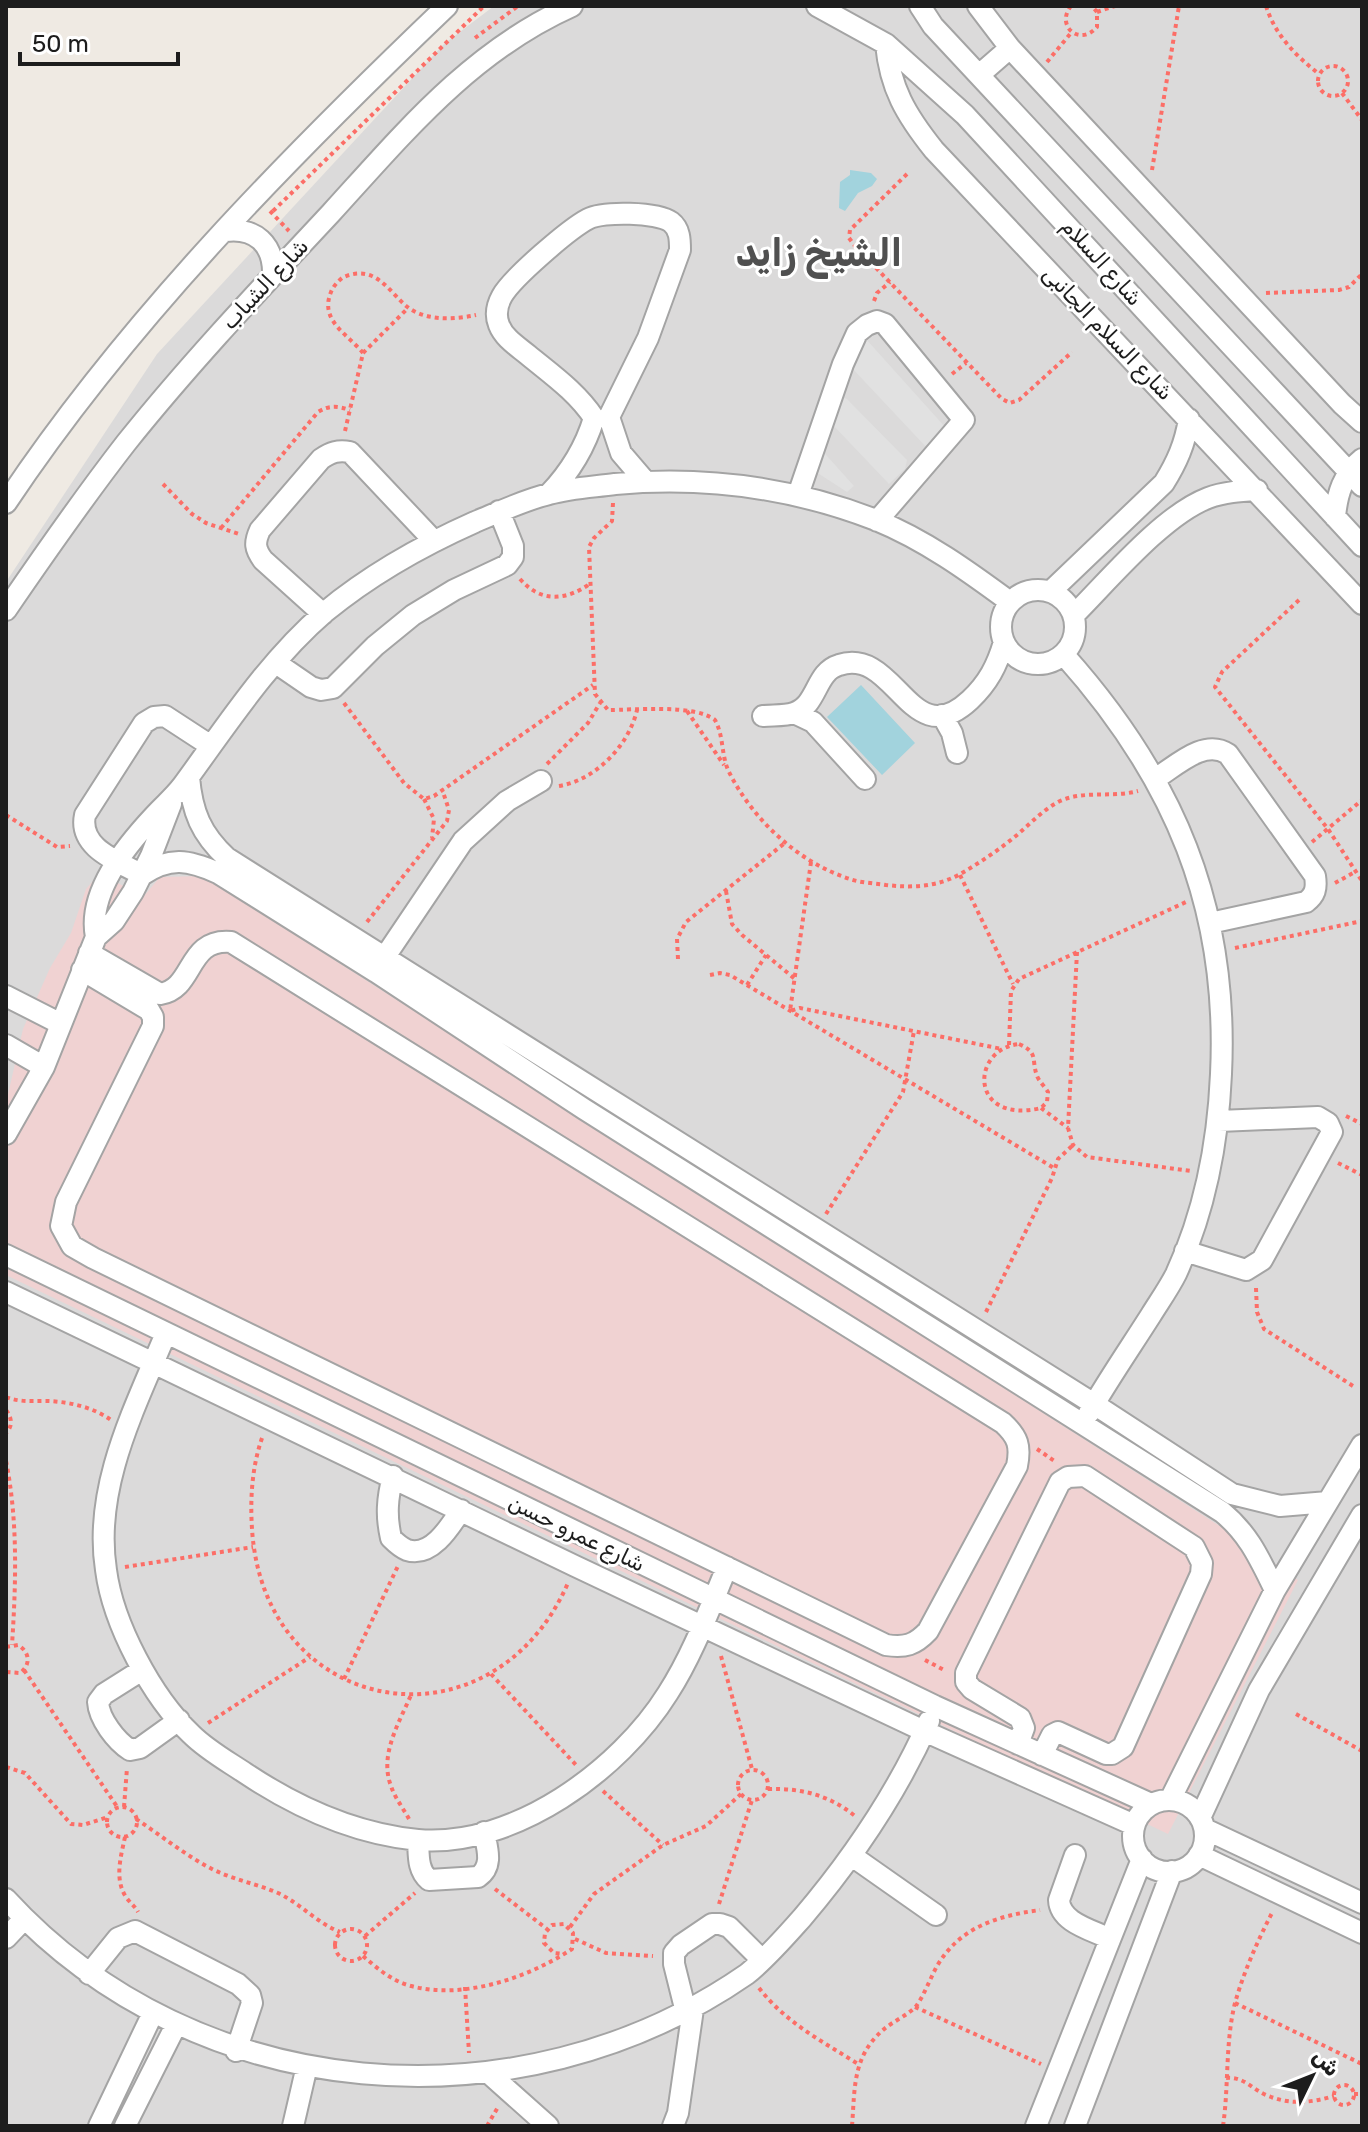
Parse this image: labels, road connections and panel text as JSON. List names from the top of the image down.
{
  "streets": {
    "street": [
      "شارع السلام",
      "شارع الشباب",
      "شارع السلام الجانبى",
      "شارع عمرو حسن"
    ]
  },
  "crossings": [
    ["شارع السلام", "شارع السلام الجانبى"]
  ],
  "districts": ["الشيخ زايد"],
  "scale_bar": "50 m",
  "north": "top right"
}
